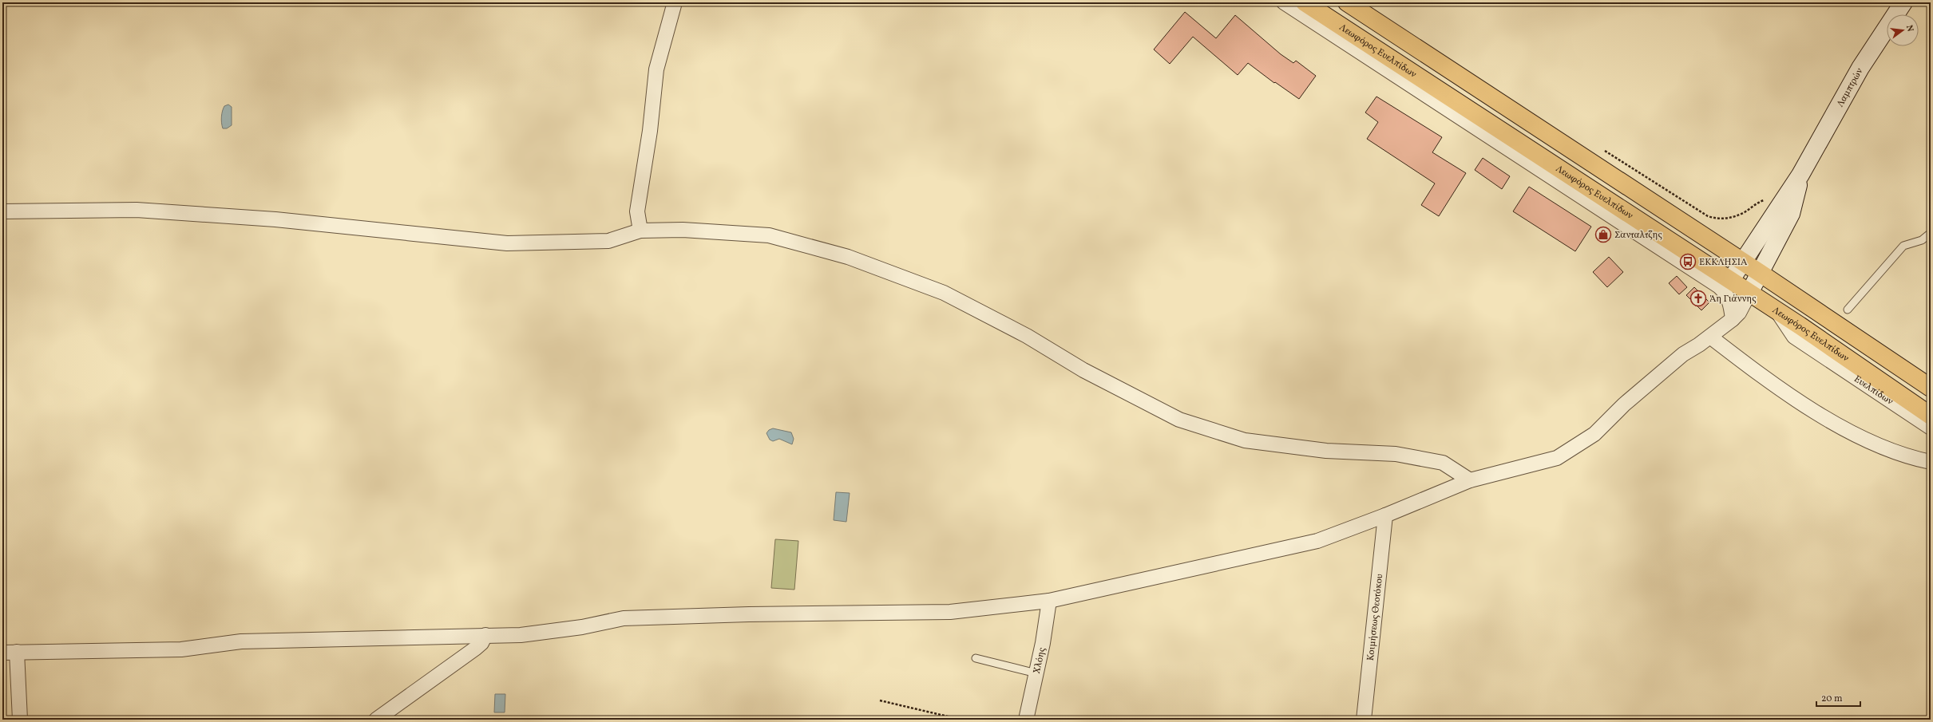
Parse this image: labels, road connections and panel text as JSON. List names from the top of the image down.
{
  "streets": {
    "main road": ["Λεωφόρος Ευελπίδων"],
    "street": [
      "Λαμπτρών",
      "Ευελπίδων",
      "Κοιμήσεως Θεοτόκου",
      "Χλόης"
    ]
  },
  "crossings": [
    ["Λεωφόρος Ευελπίδων", "Λαμπτρών"],
    ["Λεωφόρος Ευελπίδων", "Ευελπίδων"]
  ],
  "places": {
    "shop": ["Σανταλτζης"],
    "bus stop": ["ΕΚΚΛΗΣΙΑ"],
    "church": ["Άη Γιάννης"]
  },
  "scale_bar": "20 m",
  "north": "right"
}
